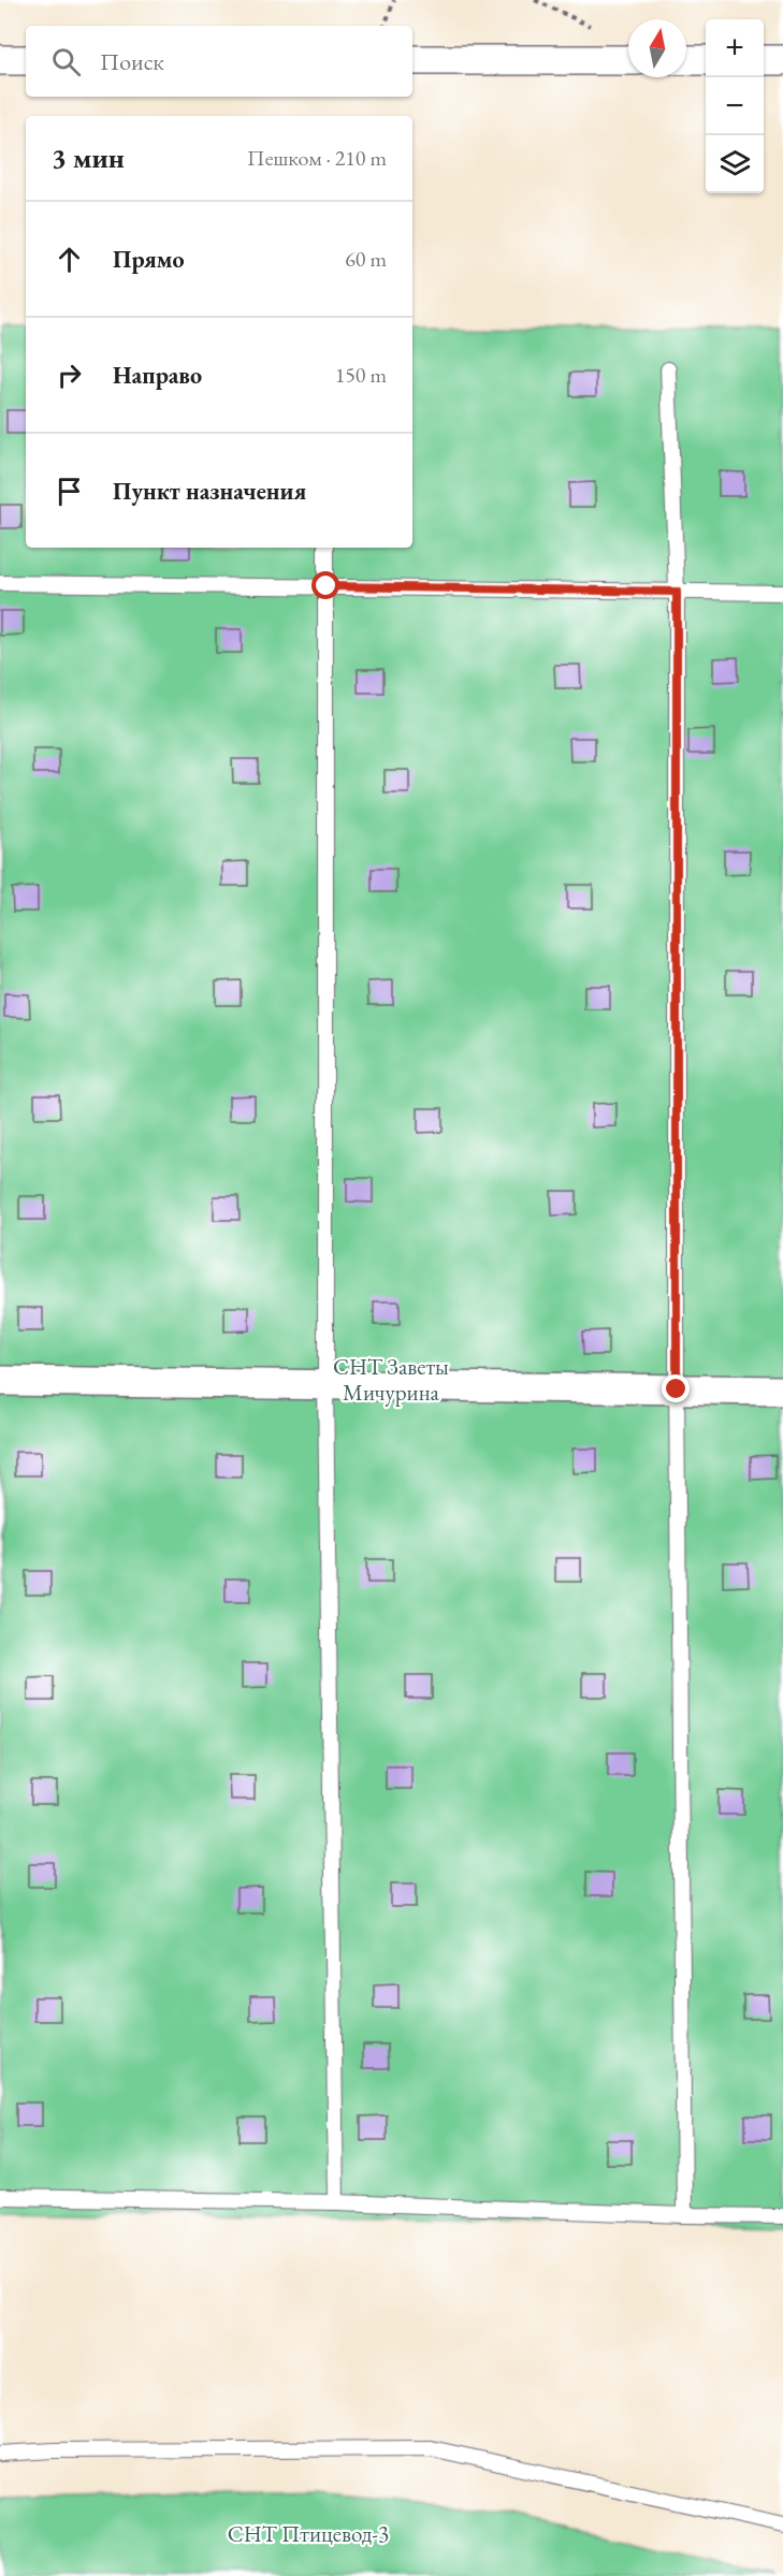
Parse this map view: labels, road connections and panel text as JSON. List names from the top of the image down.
{
  "parks": ["СНТ Заветы Мичурина", "СНТ Птицевод-3"],
  "north": "top",
  "page": {
    "map_buttons": ["+", "−"],
    "search": "Поиск",
    "heading": ["3 мин", "Пешком · 210 m"],
    "list": [
      ["Прямо", "60 m"],
      ["Направо", "150 m"],
      "Пункт назначения"
    ]
  }
}
